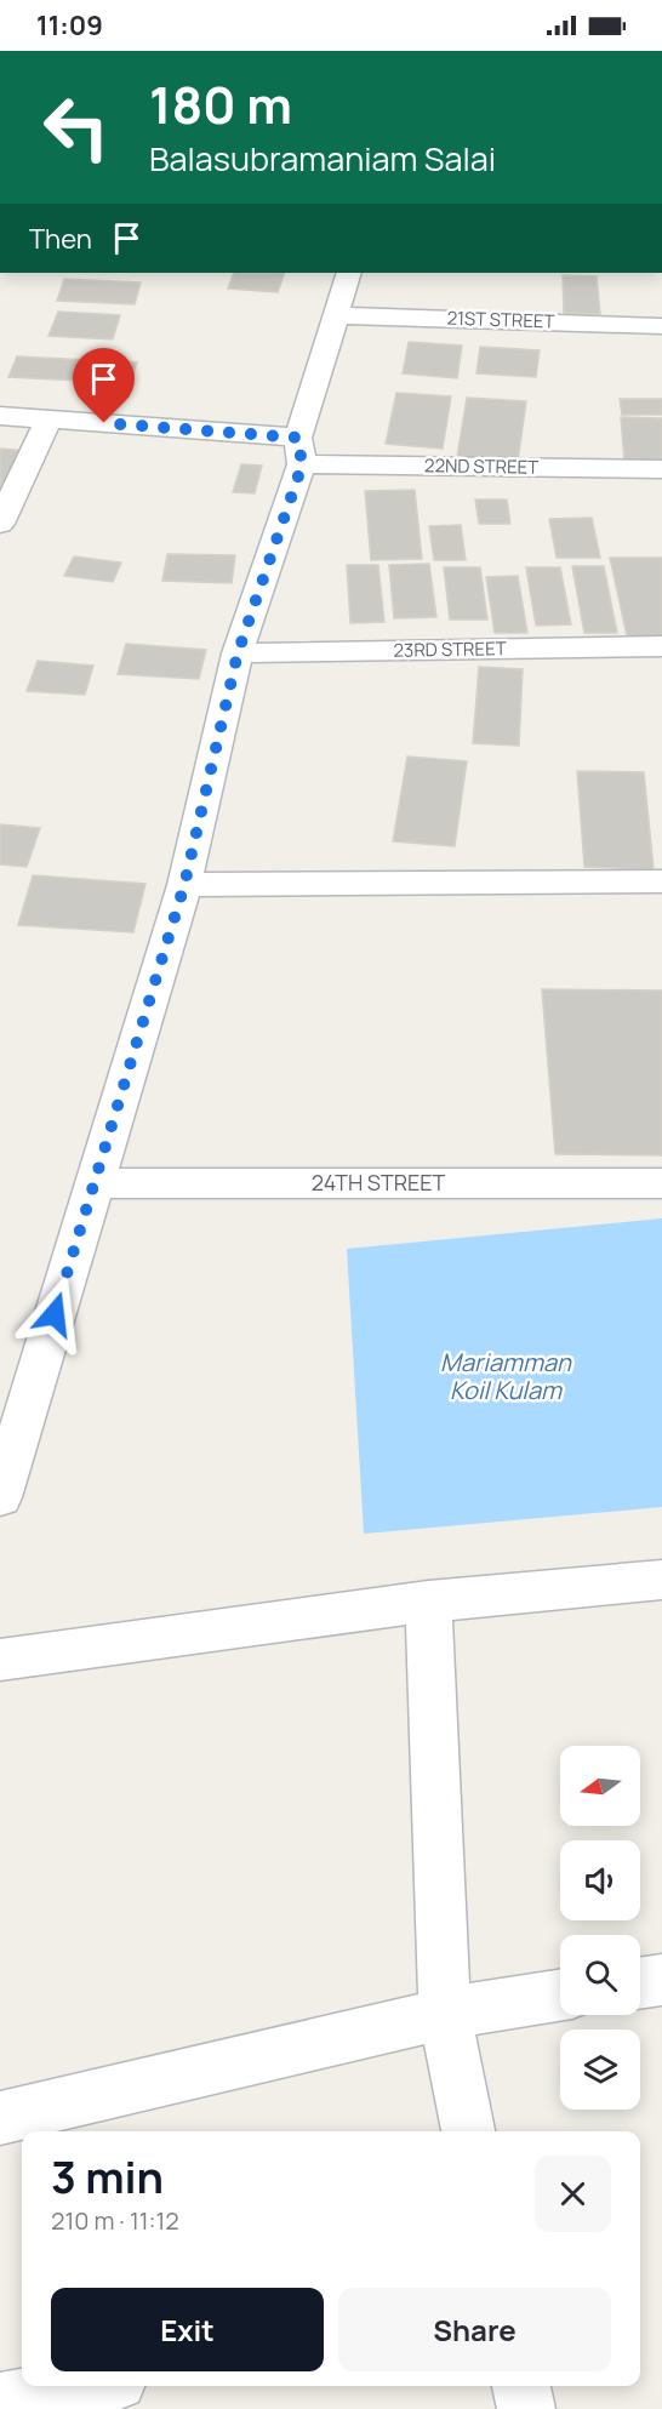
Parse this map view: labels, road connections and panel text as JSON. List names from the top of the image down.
{
  "streets": {
    "street": [
      "21ST STREET",
      "22ND STREET",
      "23RD STREET",
      "24TH STREET"
    ]
  },
  "water": ["Mariamman Koil Kulam"],
  "north": "left",
  "page": {
    "status": "11:09",
    "turn": ["180 m", "Balasubramaniam Salai"],
    "then": "Then",
    "heading": ["3 min", "210 m · 11:12"],
    "buttons": ["Exit", "Share"]
  }
}
